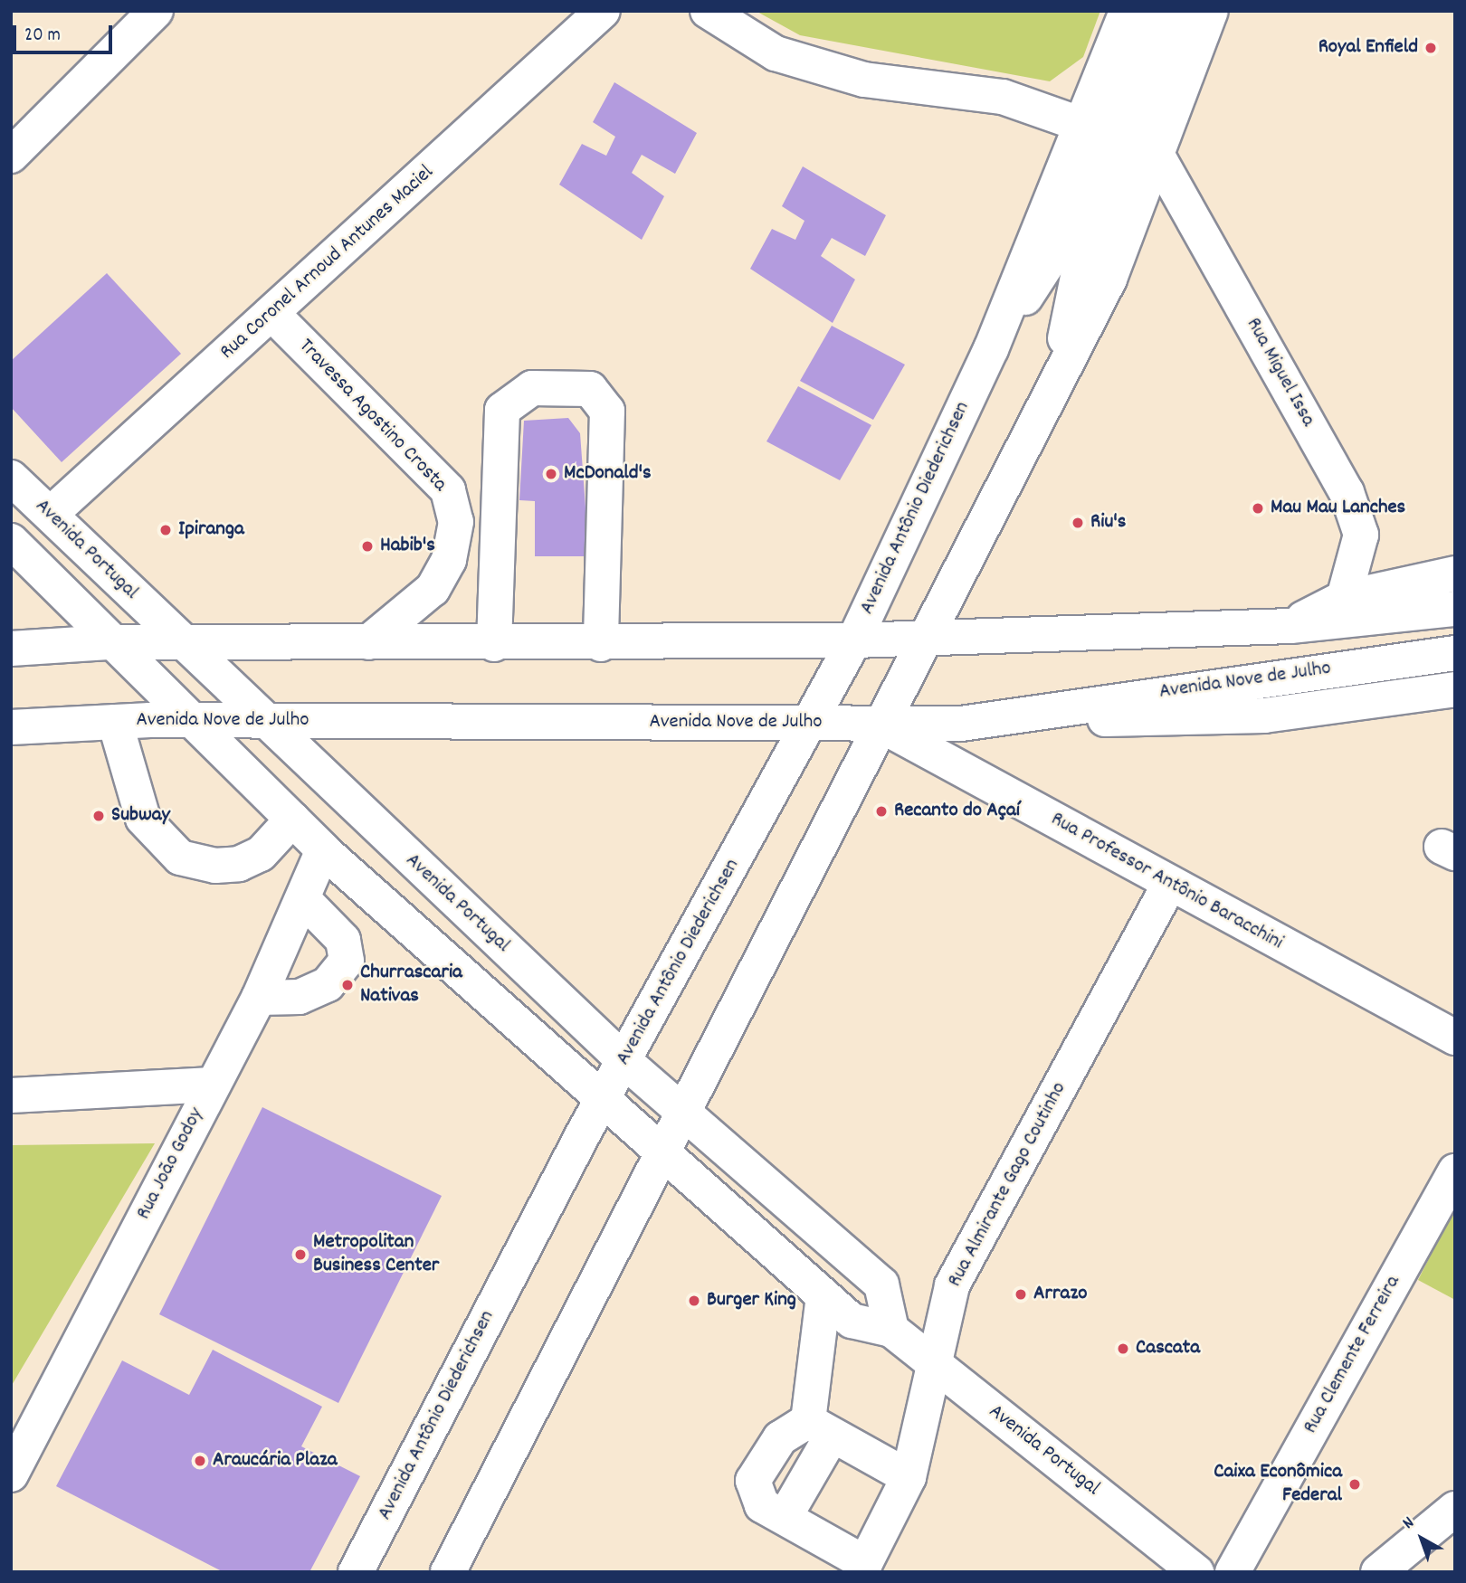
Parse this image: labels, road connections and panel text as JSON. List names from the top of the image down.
{
  "streets": {
    "main road": [
      "Rua Coronel Arnoud Antunes Maciel",
      "Rua Miguel Issa",
      "Travessa Agostino Crosta",
      "Avenida Antônio Diederichsen",
      "Avenida Portugal",
      "Avenida Nove de Julho",
      "Rua Professor Antônio Baracchini",
      "Rua João Godoy",
      "Rua Almirante Gago Coutinho",
      "Rua Clemente Ferreira"
    ]
  },
  "crossings": [
    ["Rua Coronel Arnoud Antunes Maciel", "Travessa Agostino Crosta"],
    ["Rua Coronel Arnoud Antunes Maciel", "Avenida Portugal"],
    ["Avenida Antônio Diederichsen", "Avenida Portugal"],
    ["Avenida Antônio Diederichsen", "Avenida Nove de Julho"],
    ["Avenida Portugal", "Avenida Nove de Julho"],
    ["Avenida Portugal", "Rua João Godoy"],
    ["Avenida Portugal", "Rua Almirante Gago Coutinho"],
    ["Avenida Nove de Julho", "Rua Professor Antônio Baracchini"],
    ["Rua Professor Antônio Baracchini", "Rua Almirante Gago Coutinho"]
  ],
  "places": [
    "Royal Enfield",
    "McDonald's",
    "Mau Mau Lanches",
    "Riu's",
    "Ipiranga",
    "Habib's",
    "Recanto do Açaí",
    "Subway",
    "Churrascaria Nativas",
    "Metropolitan Business Center",
    "Arrazo",
    "Burger King",
    "Cascata",
    "Araucária Plaza",
    "Caixa Econômica Federal"
  ],
  "scale_bar": "20 m",
  "north": "top left"
}
